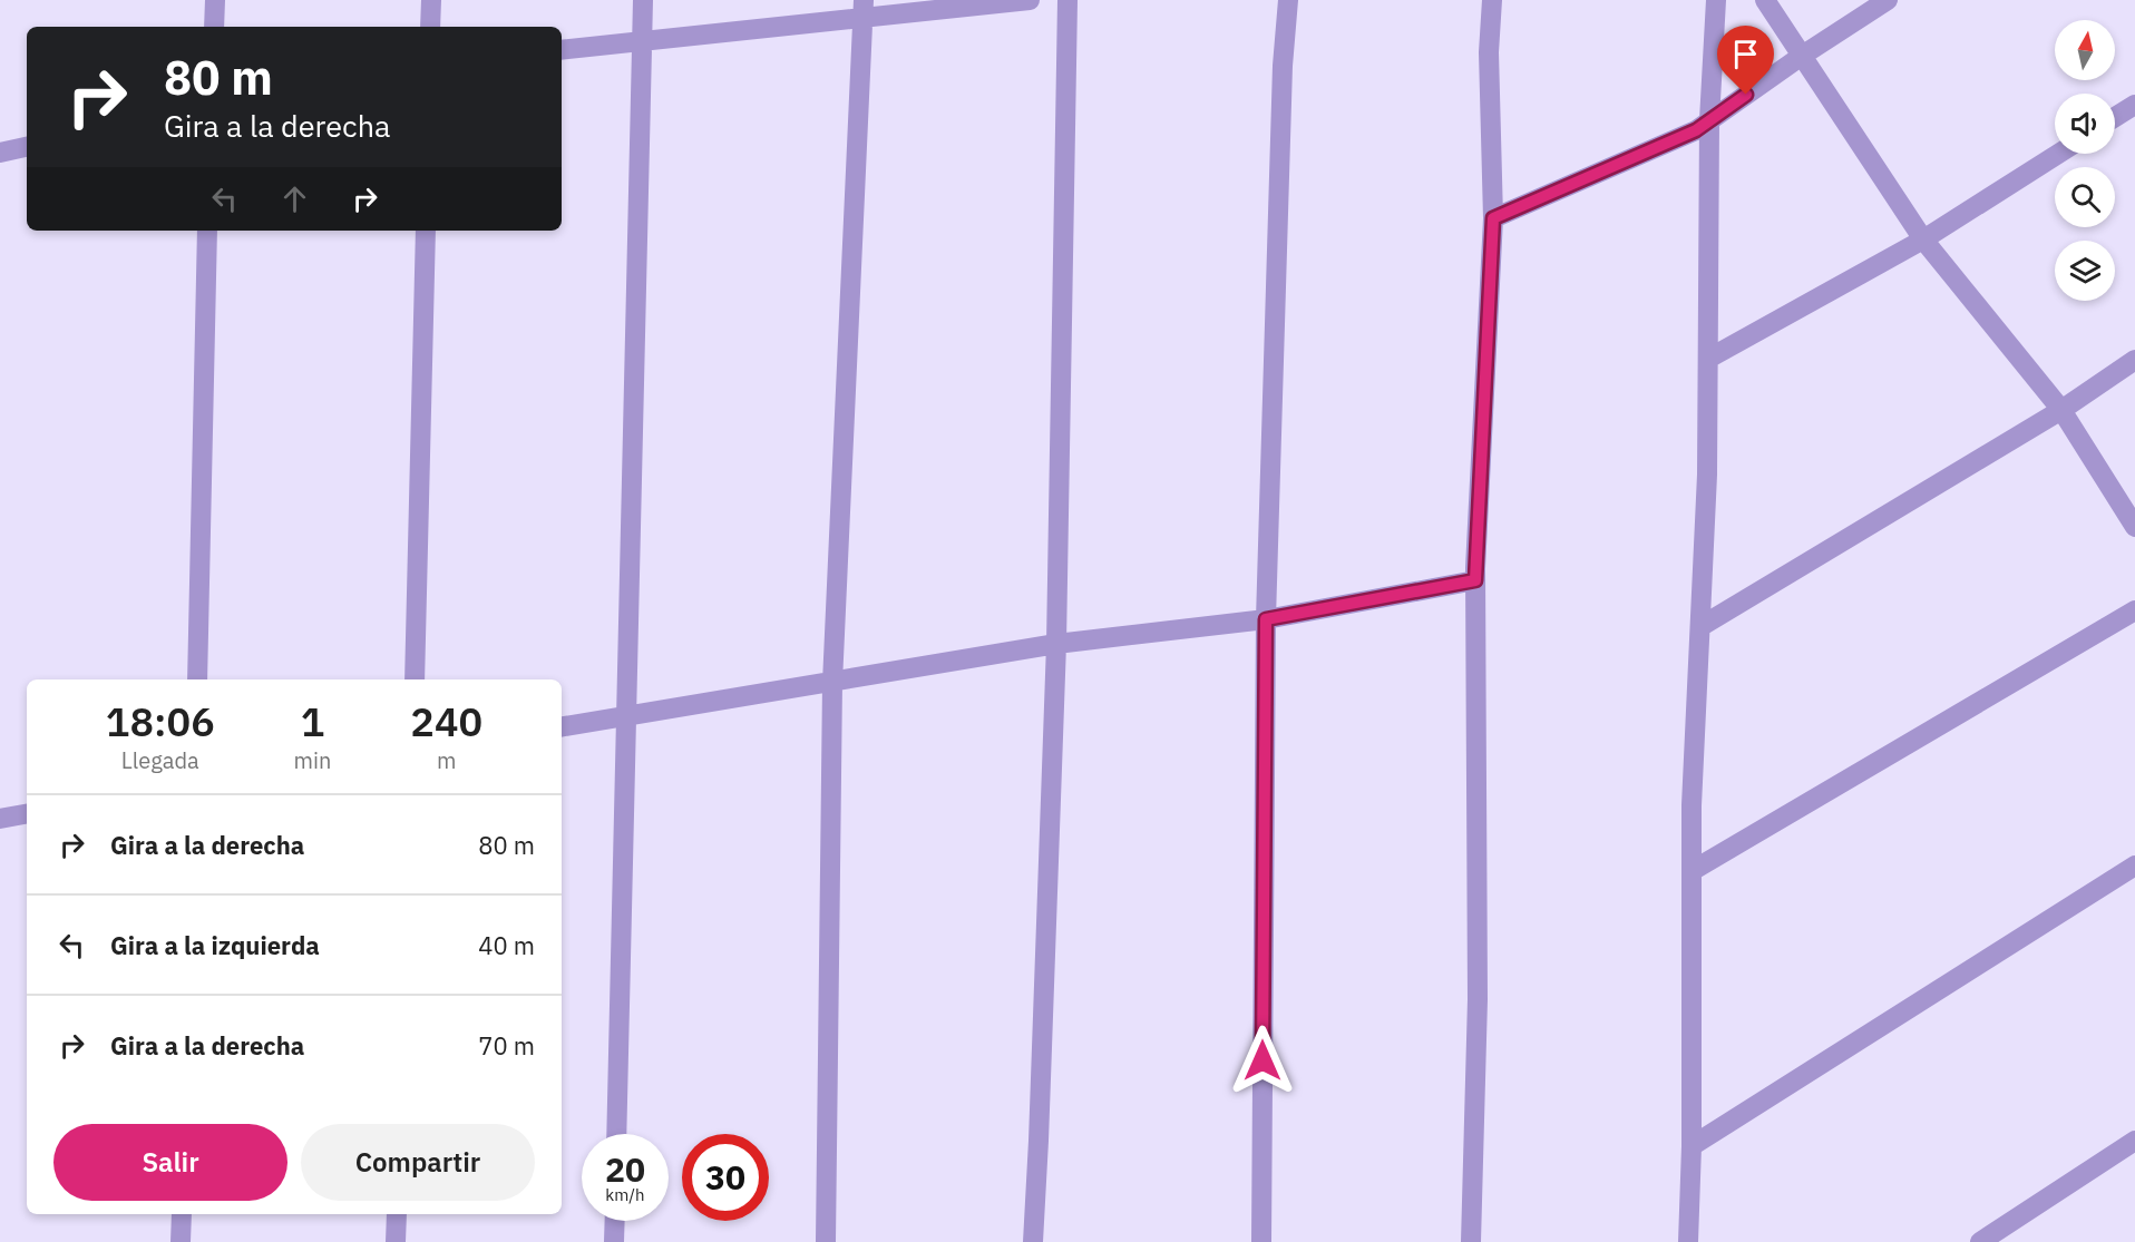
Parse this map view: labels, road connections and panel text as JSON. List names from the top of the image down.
{
  "north": "top",
  "page": {
    "turn": ["80 m", "Gira a la derecha"],
    "eta": [
      "18:06",
      "Llegada",
      "1",
      "min",
      "240",
      "m"
    ],
    "list": [
      {
        "name": "Gira a la derecha",
        "value": "80 m"
      },
      {
        "name": "Gira a la izquierda",
        "value": "40 m"
      },
      {
        "name": "Gira a la derecha",
        "value": "70 m"
      }
    ],
    "buttons": ["Salir", "Compartir"],
    "speed": "20 km/h",
    "limit": "30"
  }
}
